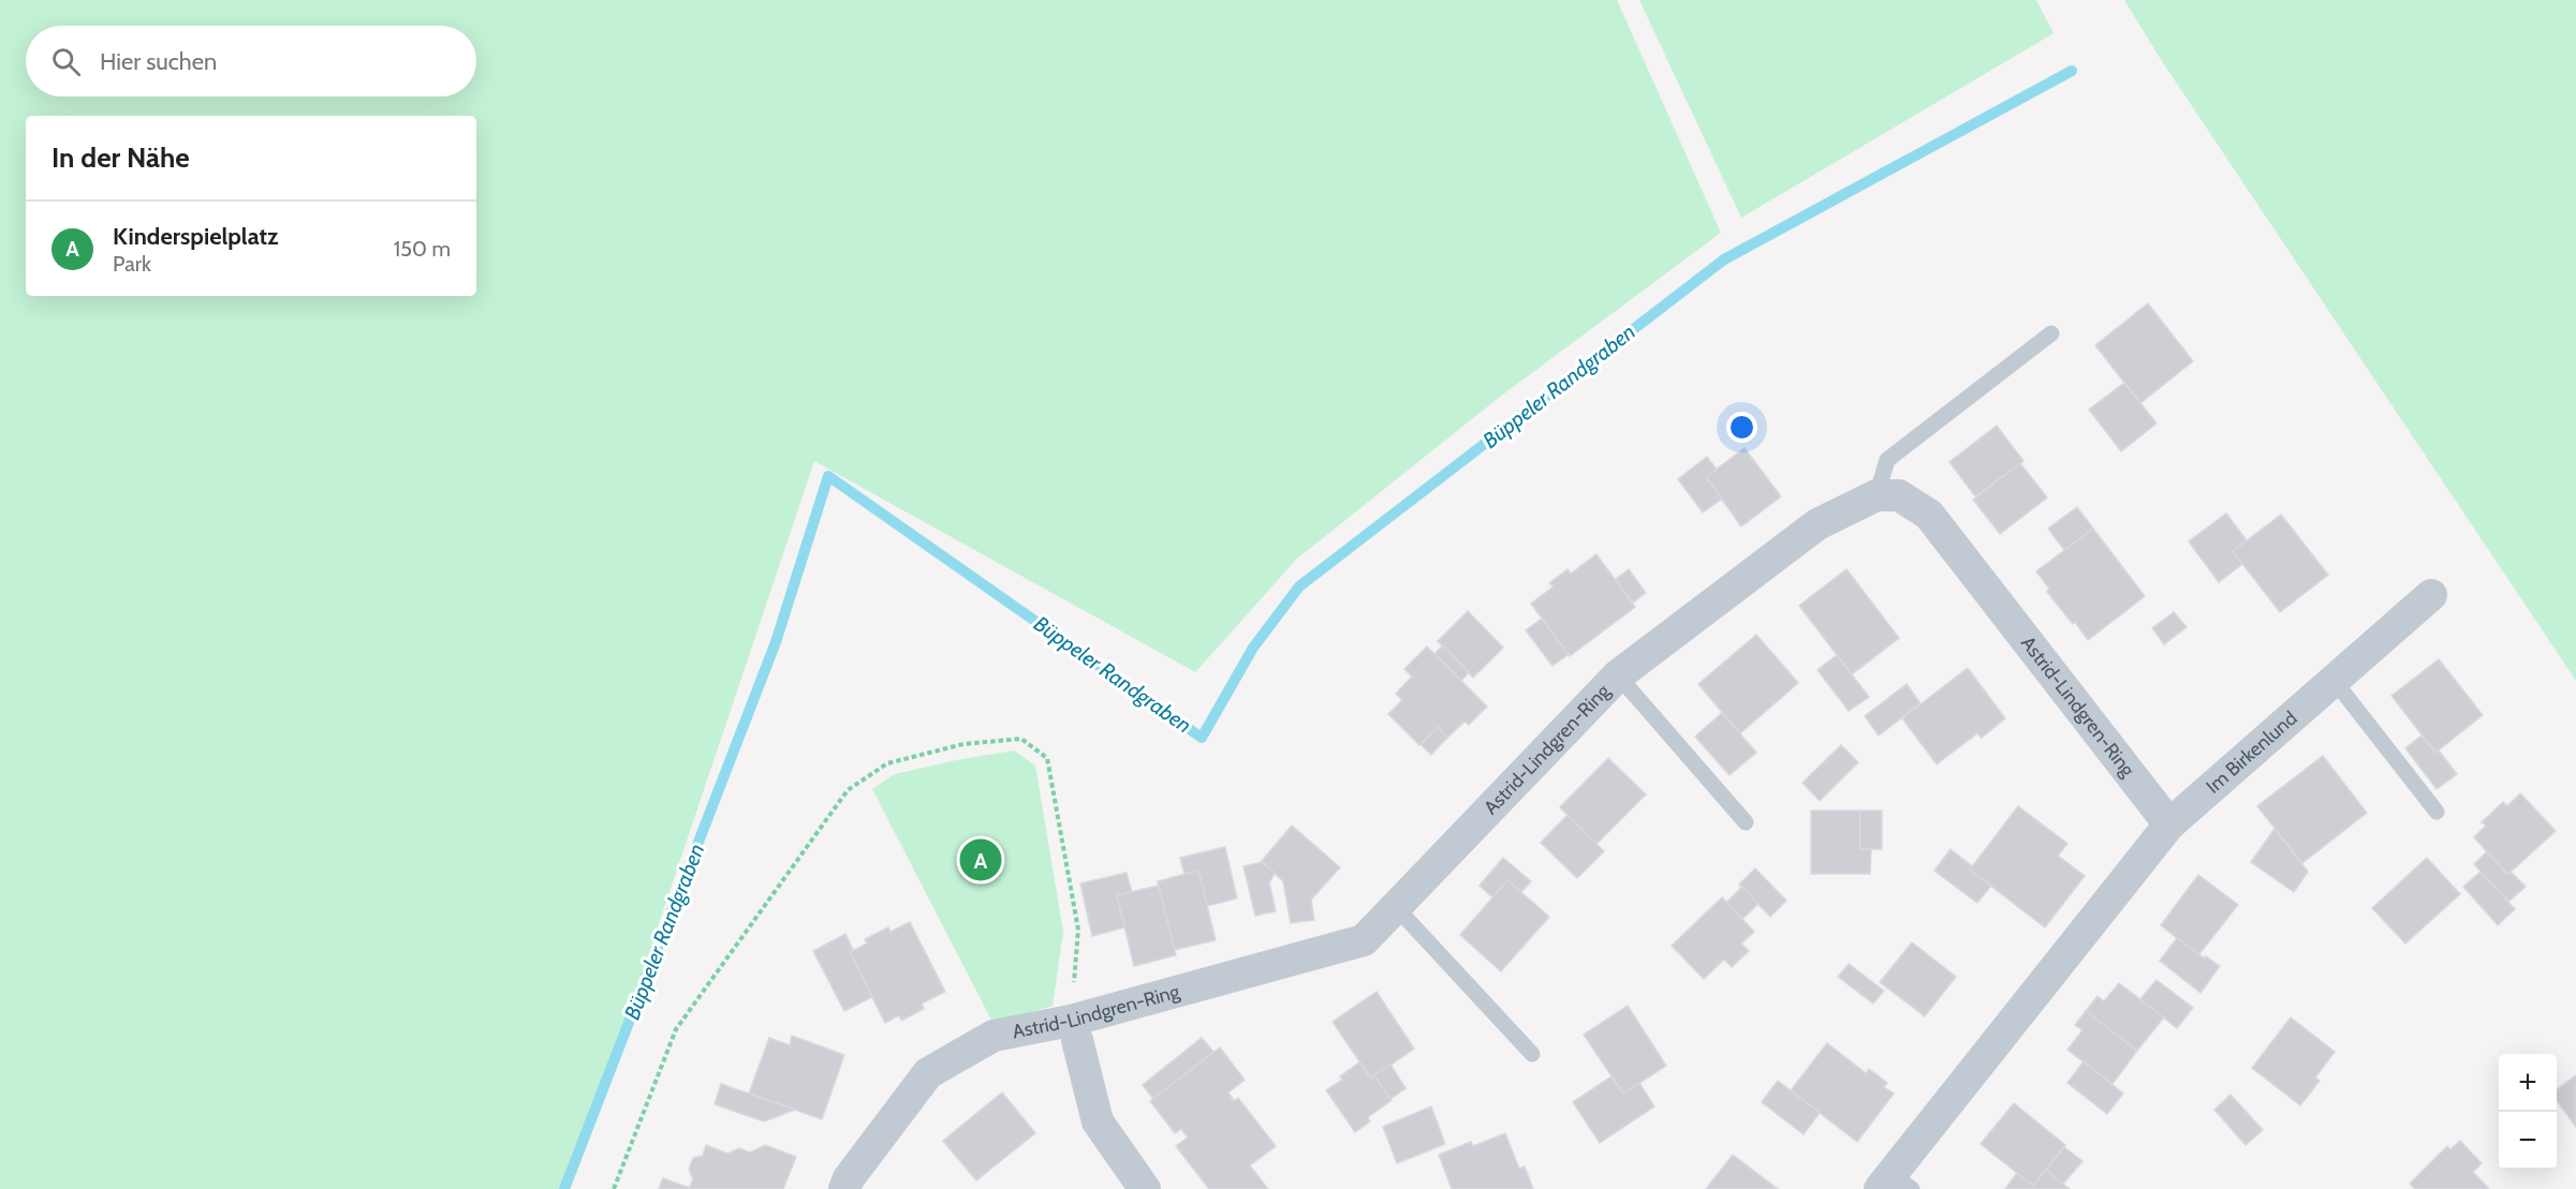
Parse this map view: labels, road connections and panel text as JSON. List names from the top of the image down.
{
  "streets": {
    "street": ["Astrid-Lindgren-Ring", "Im Birkenlund"]
  },
  "crossings": [
    ["Astrid-Lindgren-Ring", "Im Birkenlund"]
  ],
  "water": ["Büppeler Randgraben"],
  "page": {
    "search": "Hier suchen",
    "heading": "In der Nähe",
    "list": [
      {
        "mark": "A",
        "name": "Kinderspielplatz",
        "note": "Park",
        "value": "150 m"
      }
    ],
    "pins": "A",
    "map_buttons": ["+", "−"]
  }
}
